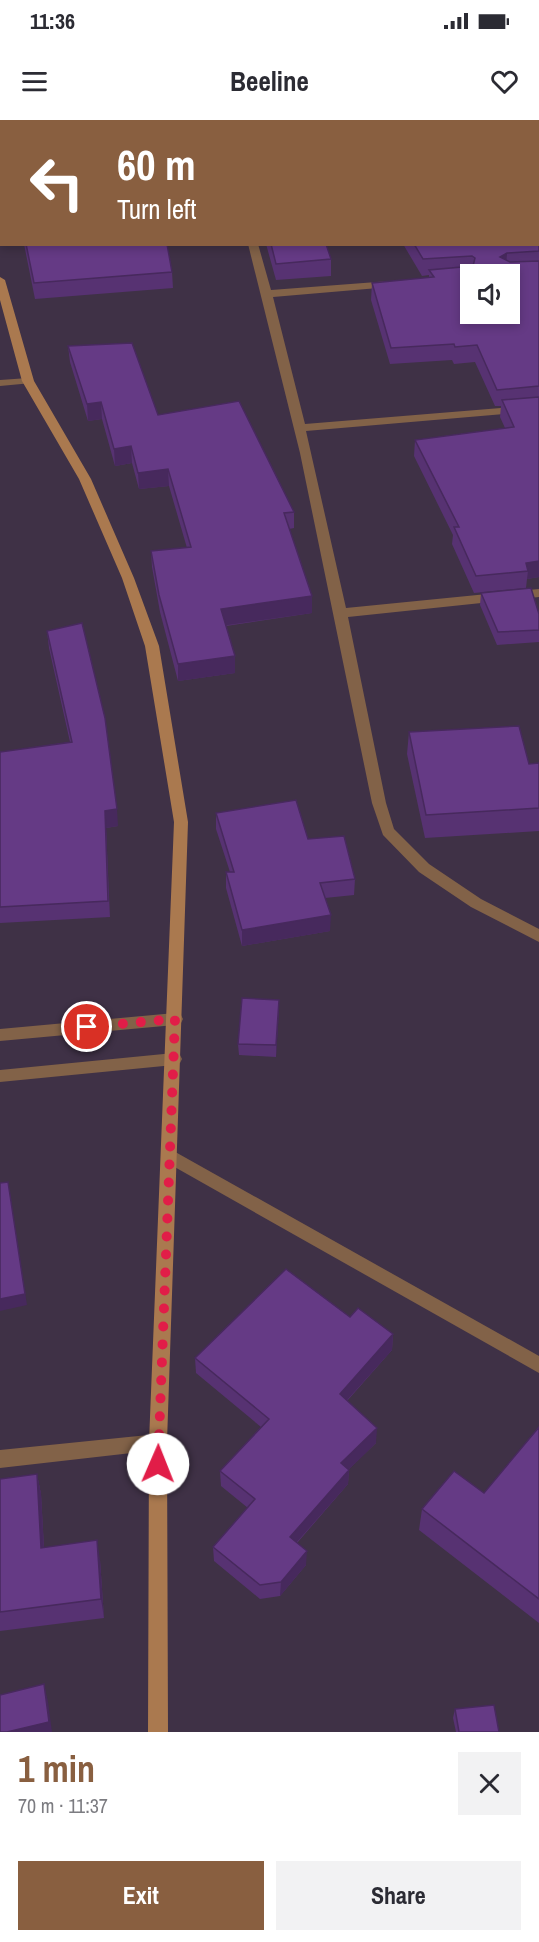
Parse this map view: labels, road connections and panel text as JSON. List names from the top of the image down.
{
  "page": {
    "status": "11:36",
    "header": "Beeline",
    "turn": ["60 m", "Turn left"],
    "heading": ["1 min", "70 m · 11:37"],
    "buttons": ["Exit", "Share"]
  }
}
